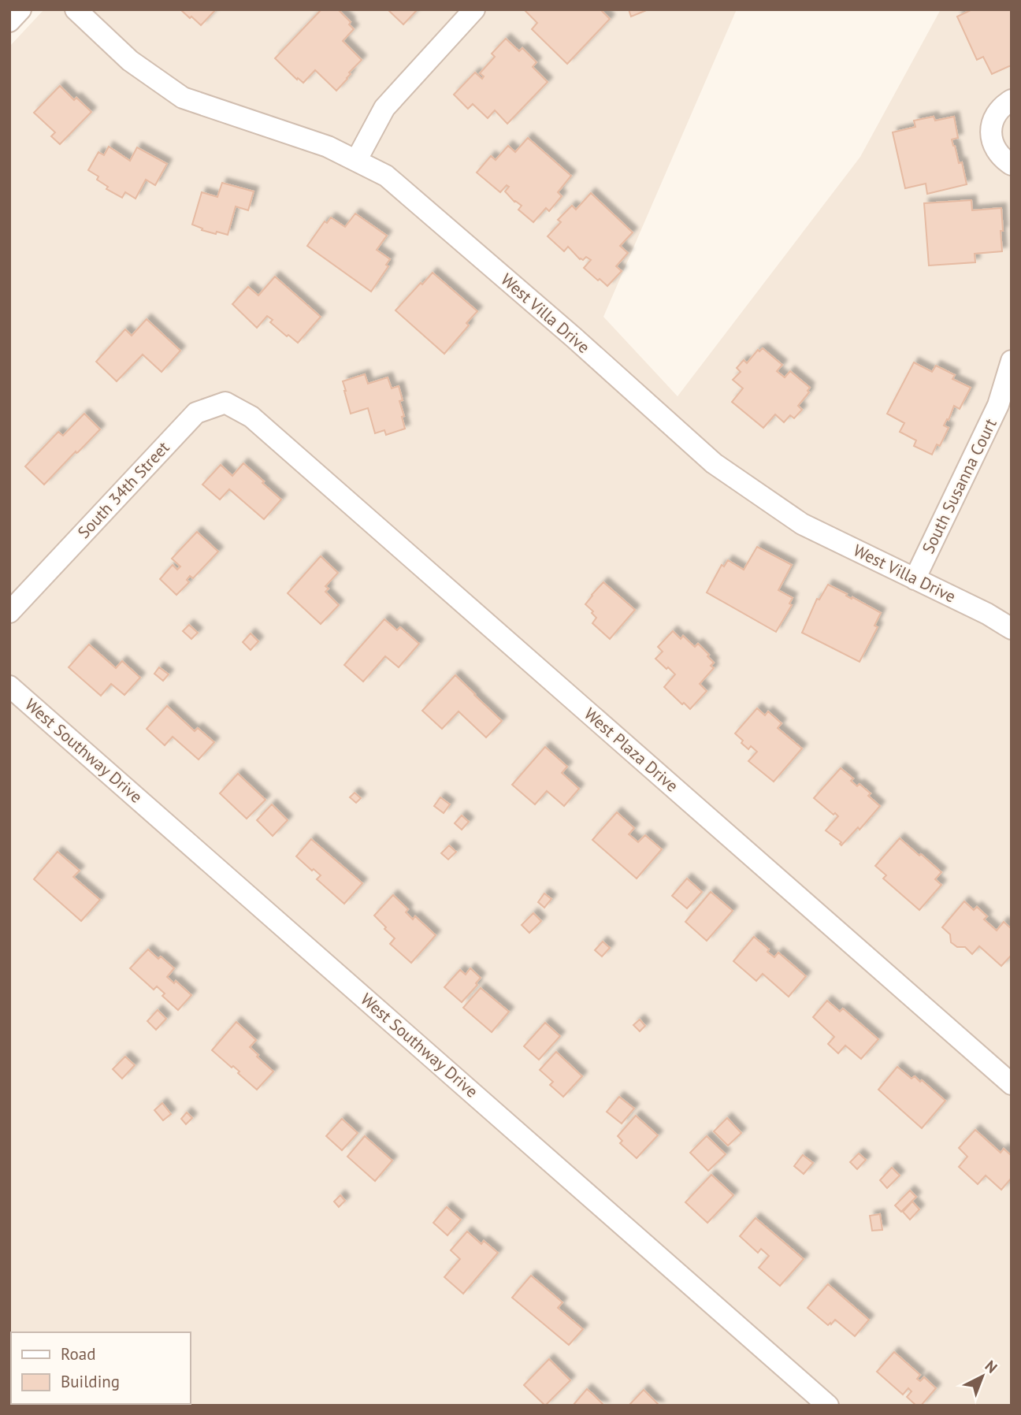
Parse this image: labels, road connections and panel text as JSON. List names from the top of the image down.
{
  "streets": {
    "street": [
      "West Villa Drive",
      "South Susanna Court",
      "South 34th Street",
      "West Plaza Drive",
      "West Southway Drive"
    ]
  },
  "crossings": [
    ["West Villa Drive", "South Susanna Court"],
    ["South 34th Street", "West Plaza Drive"]
  ],
  "legend": ["Road", "Building"],
  "north": "top right"
}
